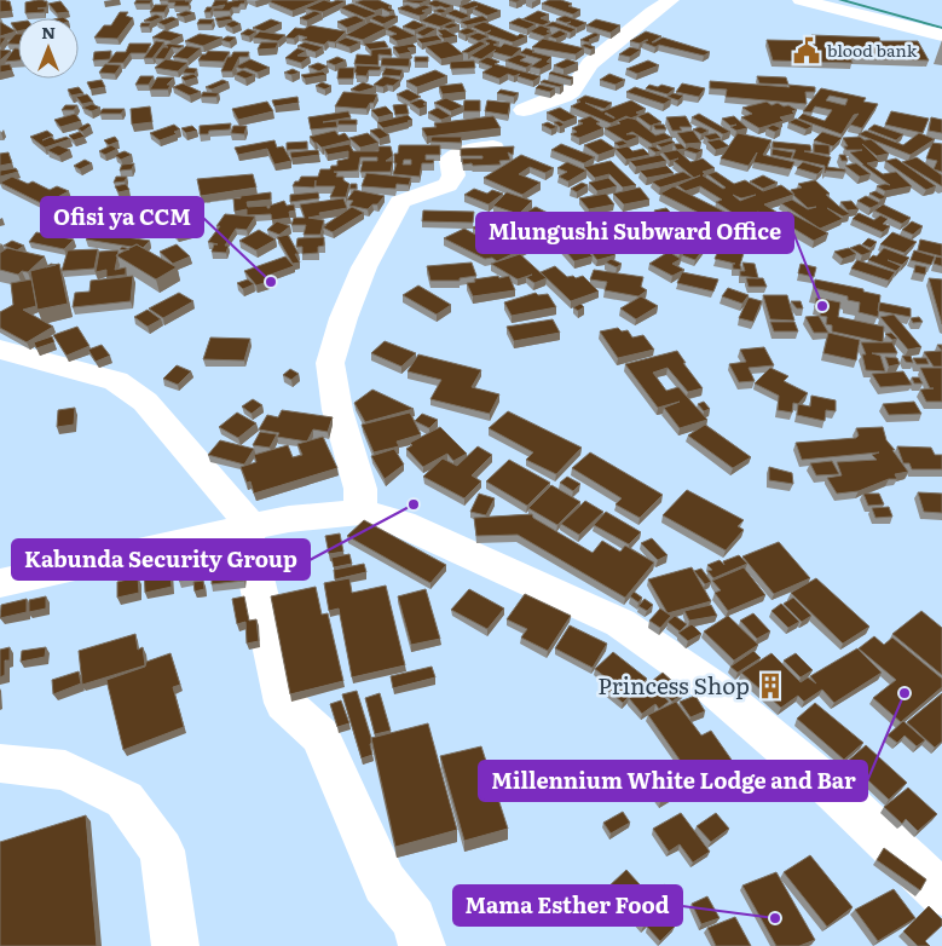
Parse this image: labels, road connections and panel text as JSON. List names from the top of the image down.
{
  "places": {
    "public building": ["blood bank"],
    "other": [
      "Ofisi ya CCM",
      "Mlungushi Subward Office",
      "Kabunda Security Group",
      "Millennium White Lodge and Bar",
      "Mama Esther Food"
    ],
    "building": ["Princess Shop"]
  },
  "north": "top"
}
